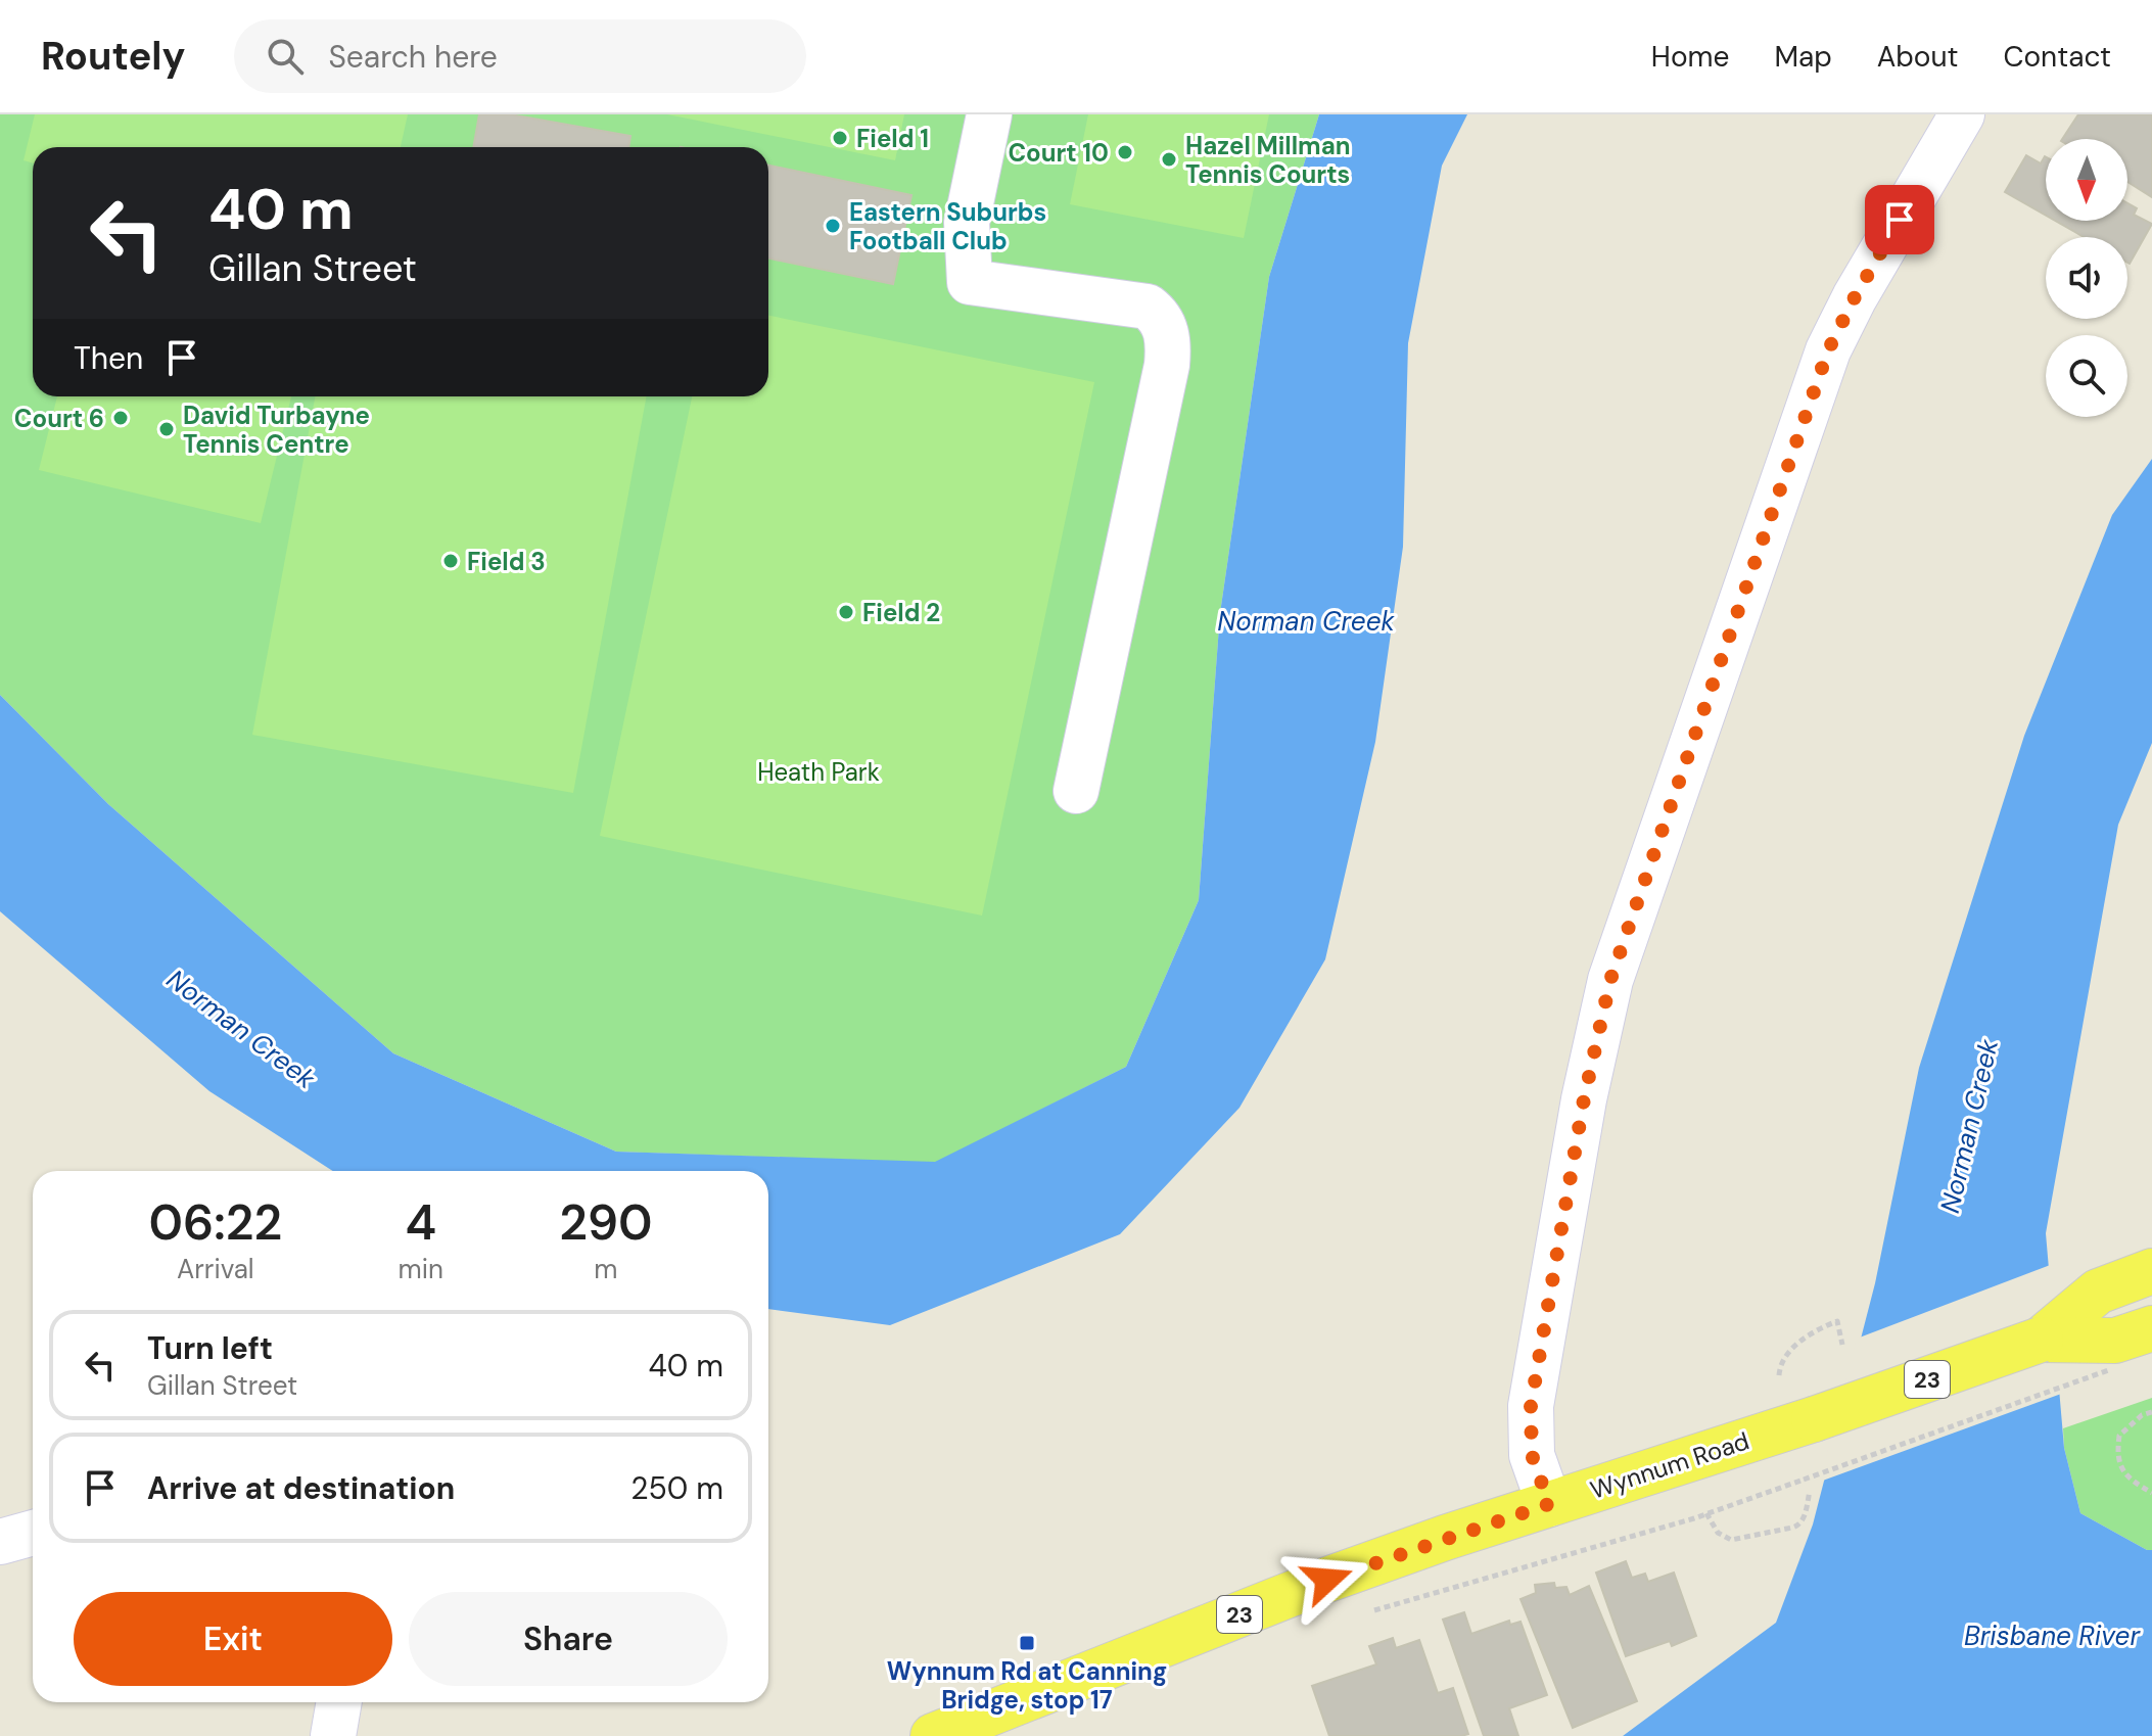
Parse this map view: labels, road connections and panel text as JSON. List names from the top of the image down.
{
  "streets": {
    "main road": ["23", "Wynnum Road"]
  },
  "crossings": [
    ["23", "Wynnum Road"]
  ],
  "water": ["Norman Creek", "Brisbane River"],
  "parks": ["Heath Park"],
  "places": {
    "other": [
      "Field 1",
      "Court 10",
      "Hazel Millman Tennis Courts",
      "Eastern Suburbs Football Club",
      "Court 6",
      "David Turbayne Tennis Centre",
      "Field 3",
      "Field 2"
    ],
    "transit": ["Wynnum Rd at Canning Bridge, stop 17"]
  },
  "north": "bottom",
  "page": {
    "header": "Routely",
    "search": "Search here",
    "nav": [
      "Home",
      "Map",
      "About",
      "Contact"
    ],
    "turn": ["40 m", "Gillan Street"],
    "then": "Then",
    "eta": [
      "06:22",
      "Arrival",
      "4",
      "min",
      "290",
      "m"
    ],
    "list": [
      {
        "name": "Turn left",
        "note": "Gillan Street",
        "value": "40 m"
      },
      {
        "name": "Arrive at destination",
        "value": "250 m"
      }
    ],
    "buttons": ["Exit", "Share"]
  }
}
